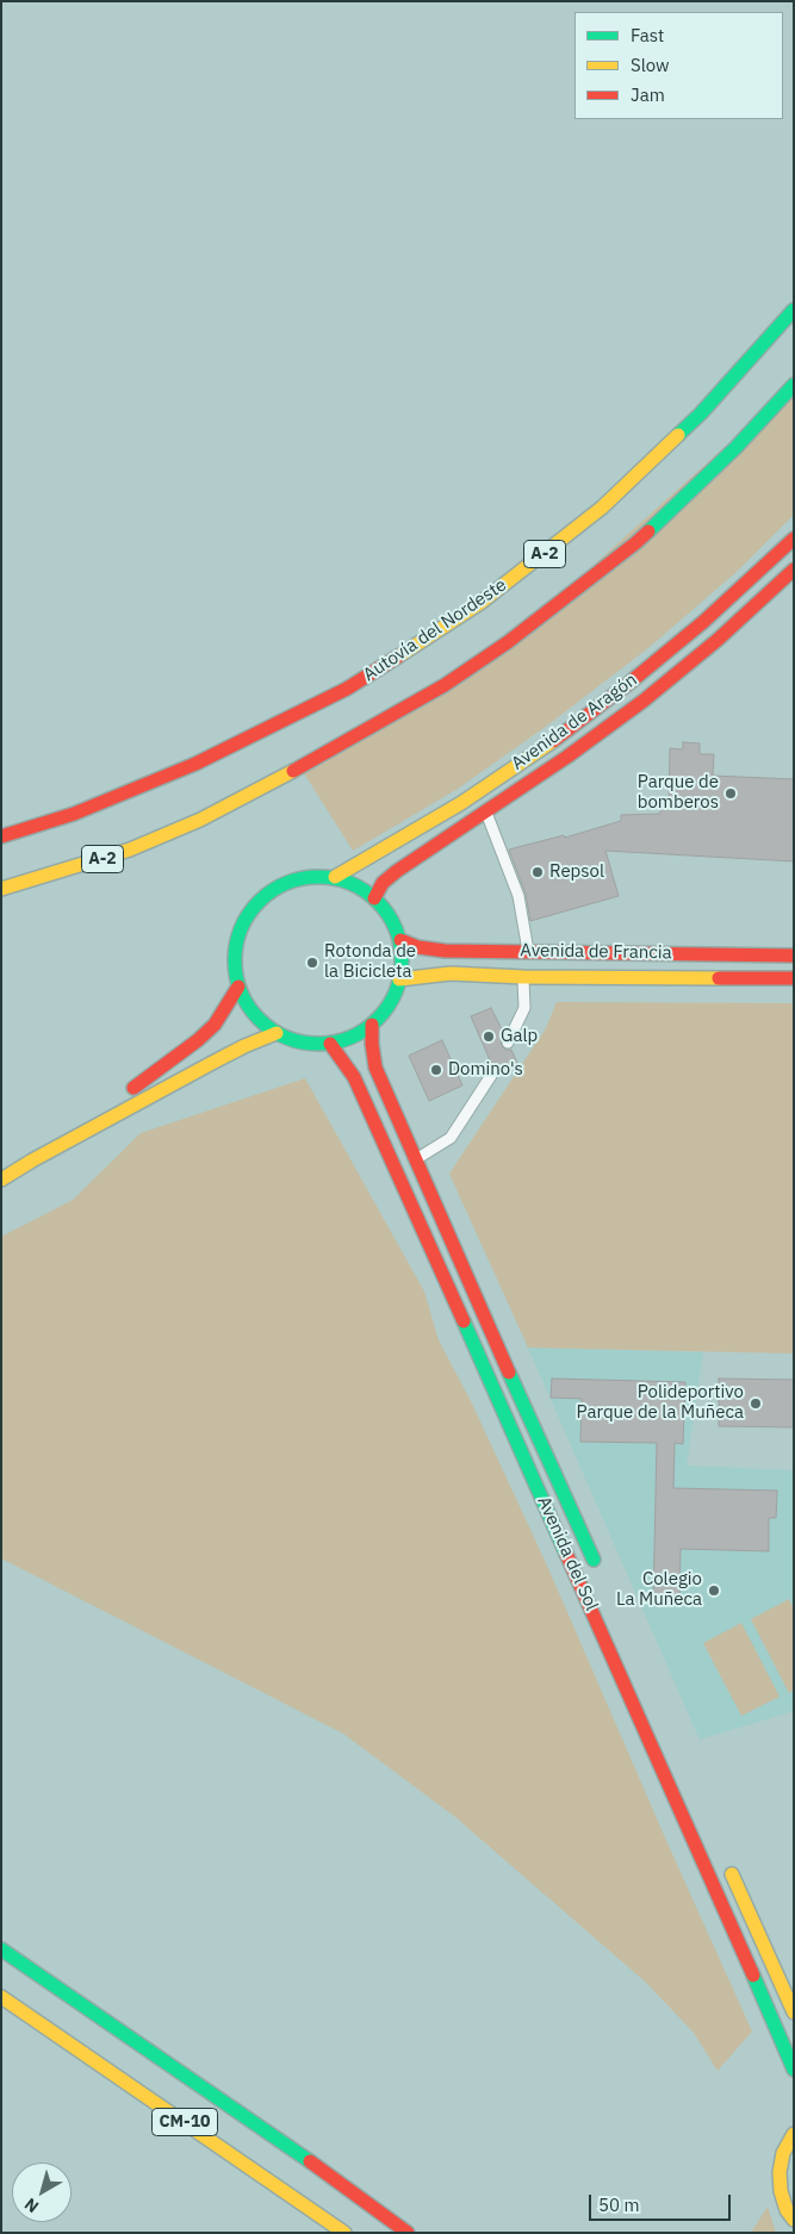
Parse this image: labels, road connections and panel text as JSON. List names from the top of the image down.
{
  "streets": {
    "main road": [
      "A-2",
      "Autovía del Nordeste",
      "Avenida de Aragón",
      "Avenida de Francia",
      "Avenida del Sol",
      "CM-10"
    ]
  },
  "crossings": [
    ["Avenida de Aragón", "Avenida de Francia"],
    ["Avenida de Aragón", "Avenida del Sol"],
    ["Avenida de Francia", "Avenida del Sol"]
  ],
  "places": [
    "Parque de bomberos",
    "Repsol",
    "Rotonda de la Bicicleta",
    "Galp",
    "Domino's",
    "Polideportivo Parque de la Muñeca",
    "Colegio La Muñeca"
  ],
  "legend": ["Fast", "Slow", "Jam"],
  "scale_bar": "50 m",
  "north": "bottom left"
}
